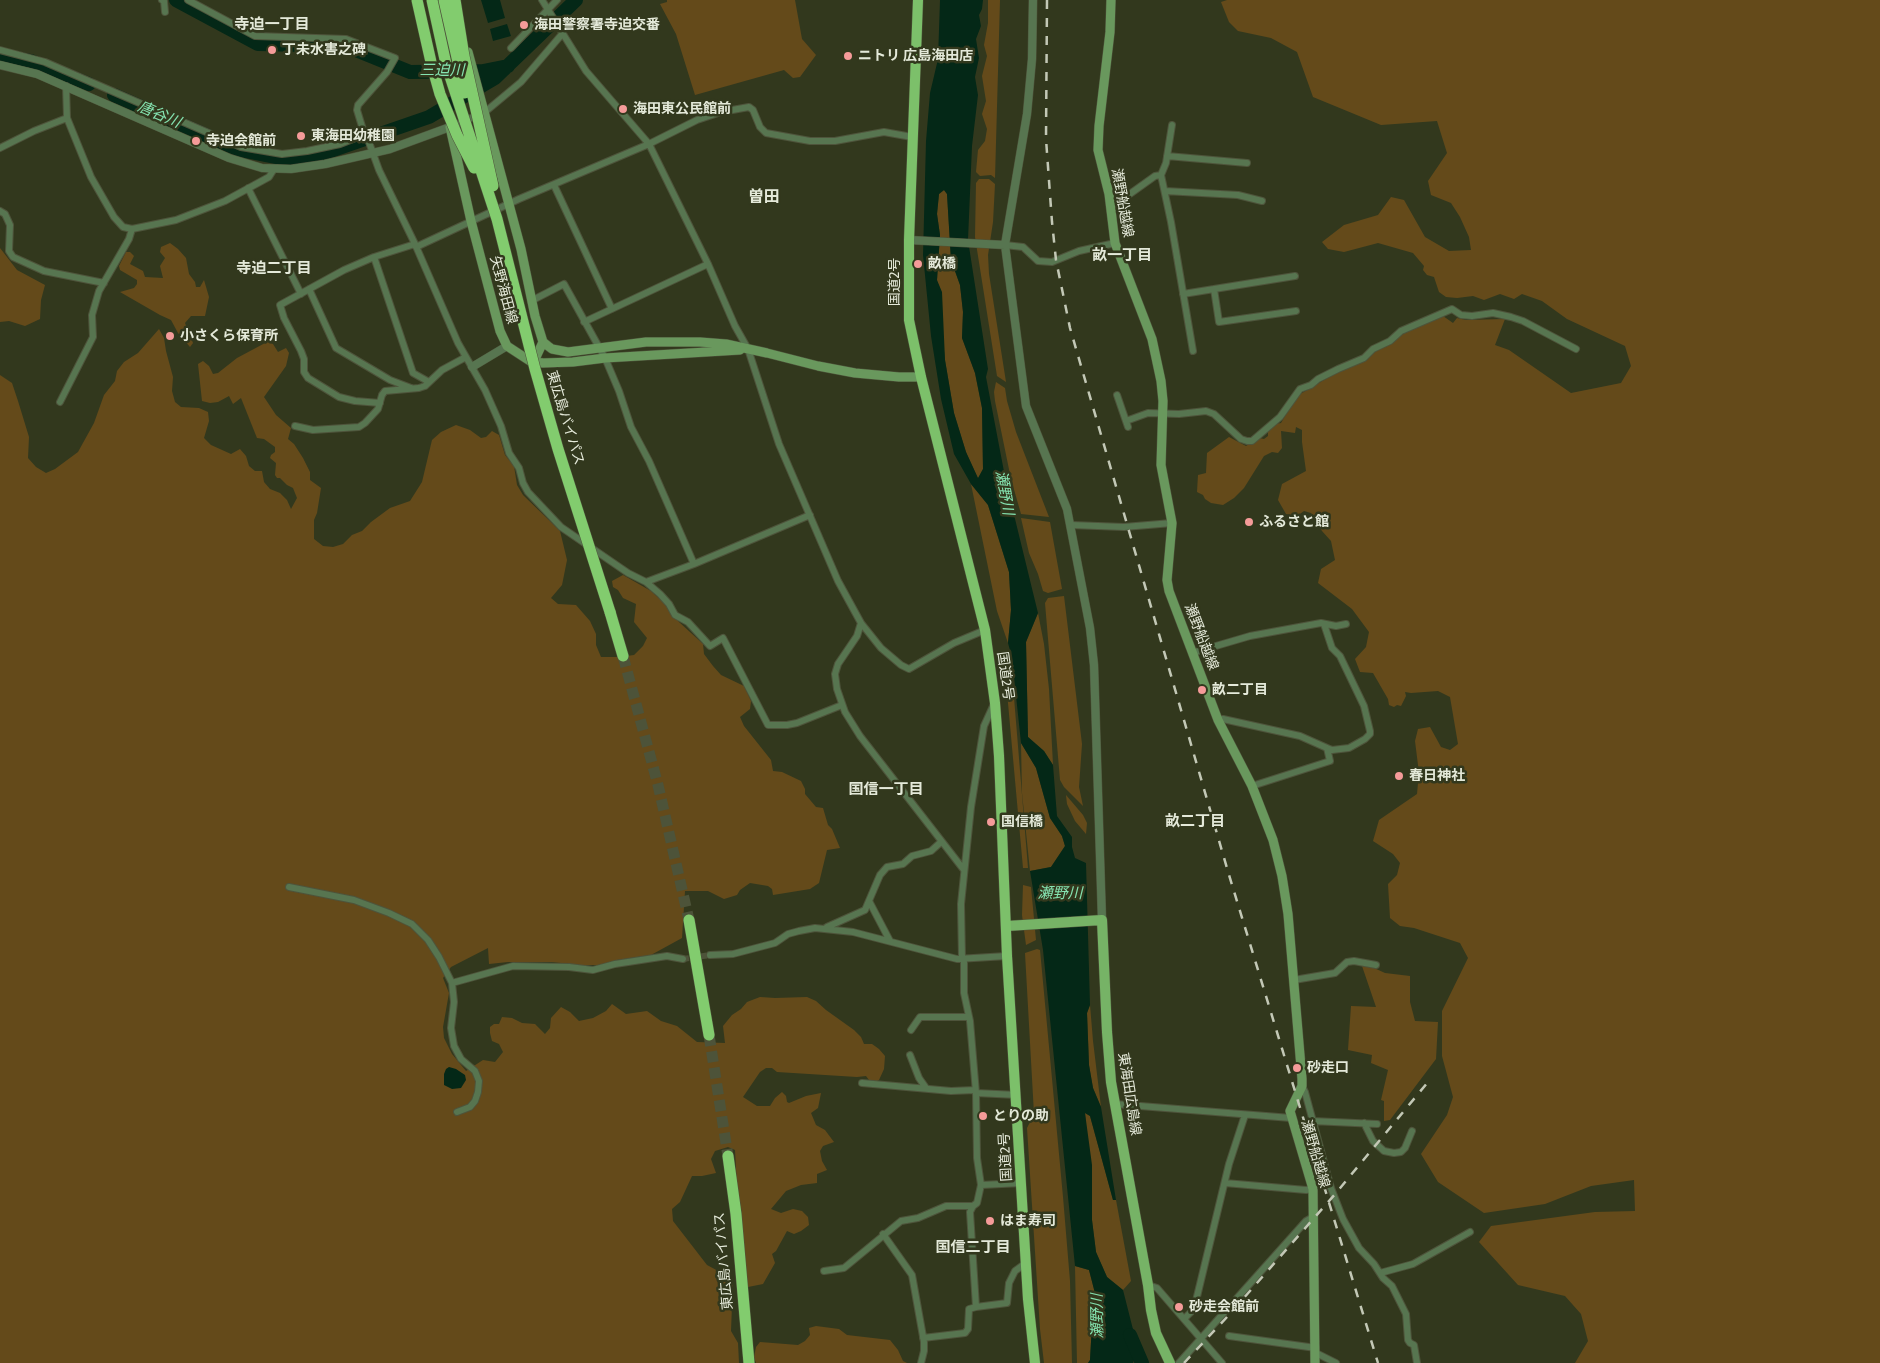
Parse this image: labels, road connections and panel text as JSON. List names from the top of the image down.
{
  "streets": {
    "highway": ["国道2号", "東広島バイパス"],
    "main road": ["瀬野船越線", "矢野海田線", "東海田広島線"]
  },
  "crossings": [
    ["国道2号", "矢野海田線"]
  ],
  "districts": [
    "寺迫一丁目",
    "曽田",
    "畝一丁目",
    "寺迫二丁目",
    "国信一丁目",
    "畝二丁目",
    "国信二丁目"
  ],
  "water": ["三迫川", "唐谷川", "瀬野川"],
  "places": [
    "海田警察署寺迫交番",
    "丁未水害之碑",
    "ニトリ 広島海田店",
    "海田東公民館前",
    "東海田幼稚園",
    "寺迫会館前",
    "畝橋",
    "小さくら保育所",
    "ふるさと館",
    "畝二丁目",
    "春日神社",
    "国信橋",
    "砂走口",
    "とりの助",
    "はま寿司",
    "砂走会館前"
  ]
}
